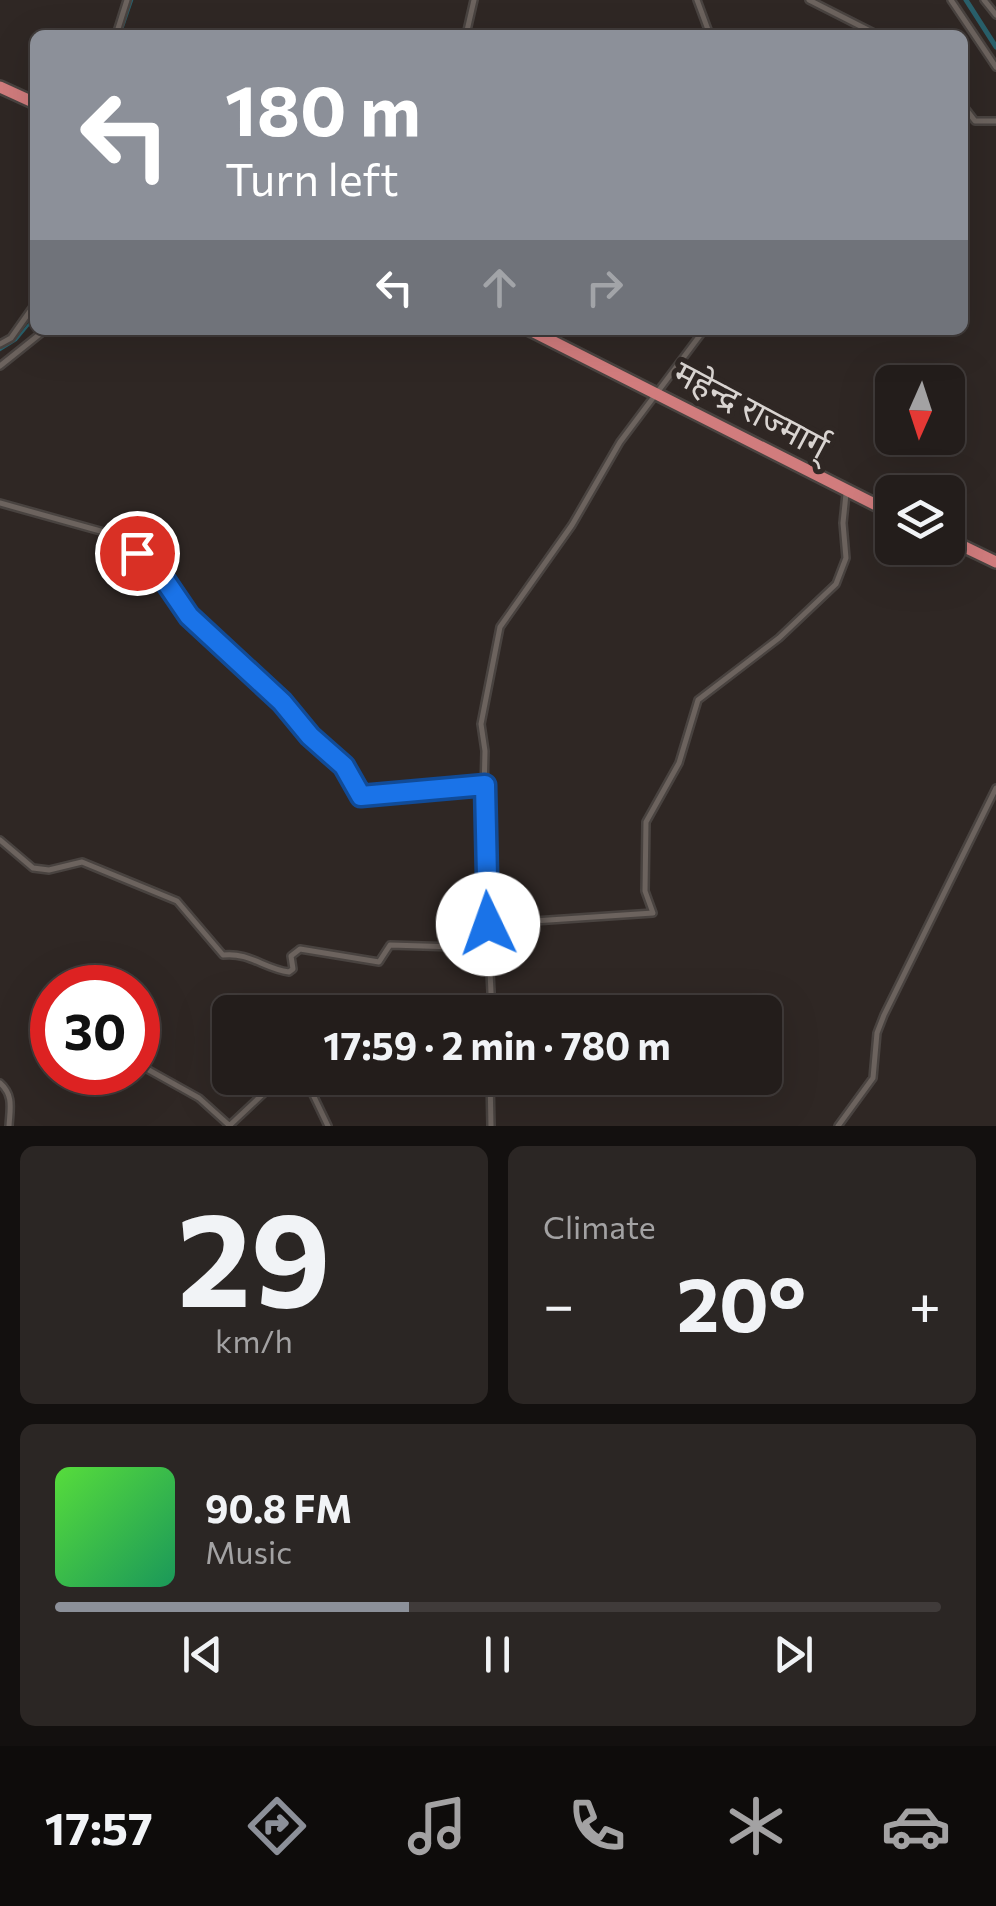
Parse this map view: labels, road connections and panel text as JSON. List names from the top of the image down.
{
  "streets": {
    "highway": ["महेन्द्र राज्मार्ग्"]
  },
  "north": "bottom",
  "page": {
    "turn": ["180 m", "Turn left"],
    "limit": "30",
    "trip": "17:59 · 2 min · 780 m",
    "tile": [
      ["29", "km/h"],
      "Climate"
    ],
    "heat": ["−", "20°", "+"],
    "song": ["90.8 FM", "Music"],
    "tabs": "17:57"
  }
}
